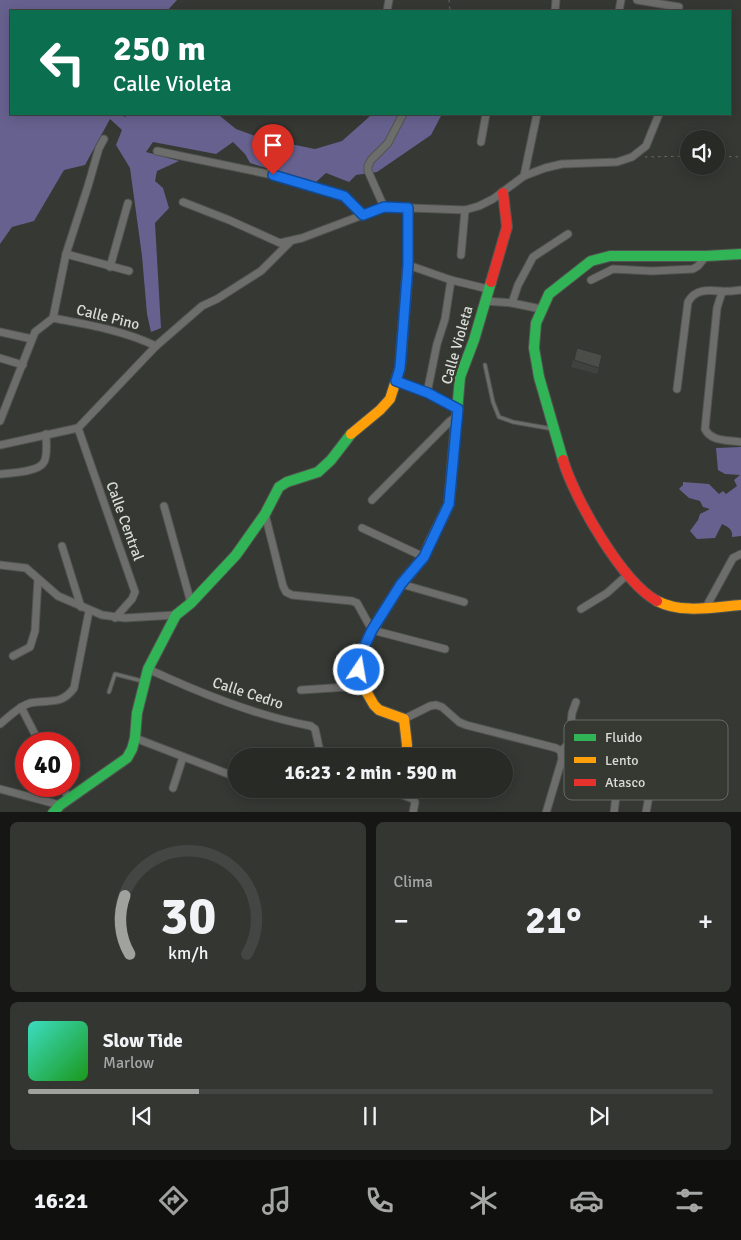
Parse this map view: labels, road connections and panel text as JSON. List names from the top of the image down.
{
  "streets": {
    "street": [
      "Calle Pino",
      "Calle Violeta",
      "Calle Central",
      "Calle Cedro"
    ]
  },
  "legend": ["Fluido", "Lento", "Atasco"],
  "page": {
    "turn": ["250 m", "Calle Violeta"],
    "limit": "40",
    "trip": "16:23 · 2 min · 590 m",
    "tile": "Clima",
    "heat": ["−", "21°", "+"],
    "song": ["Slow Tide", "Marlow"],
    "tabs": "16:21",
    "gauge": ["30", "km/h"]
  }
}
